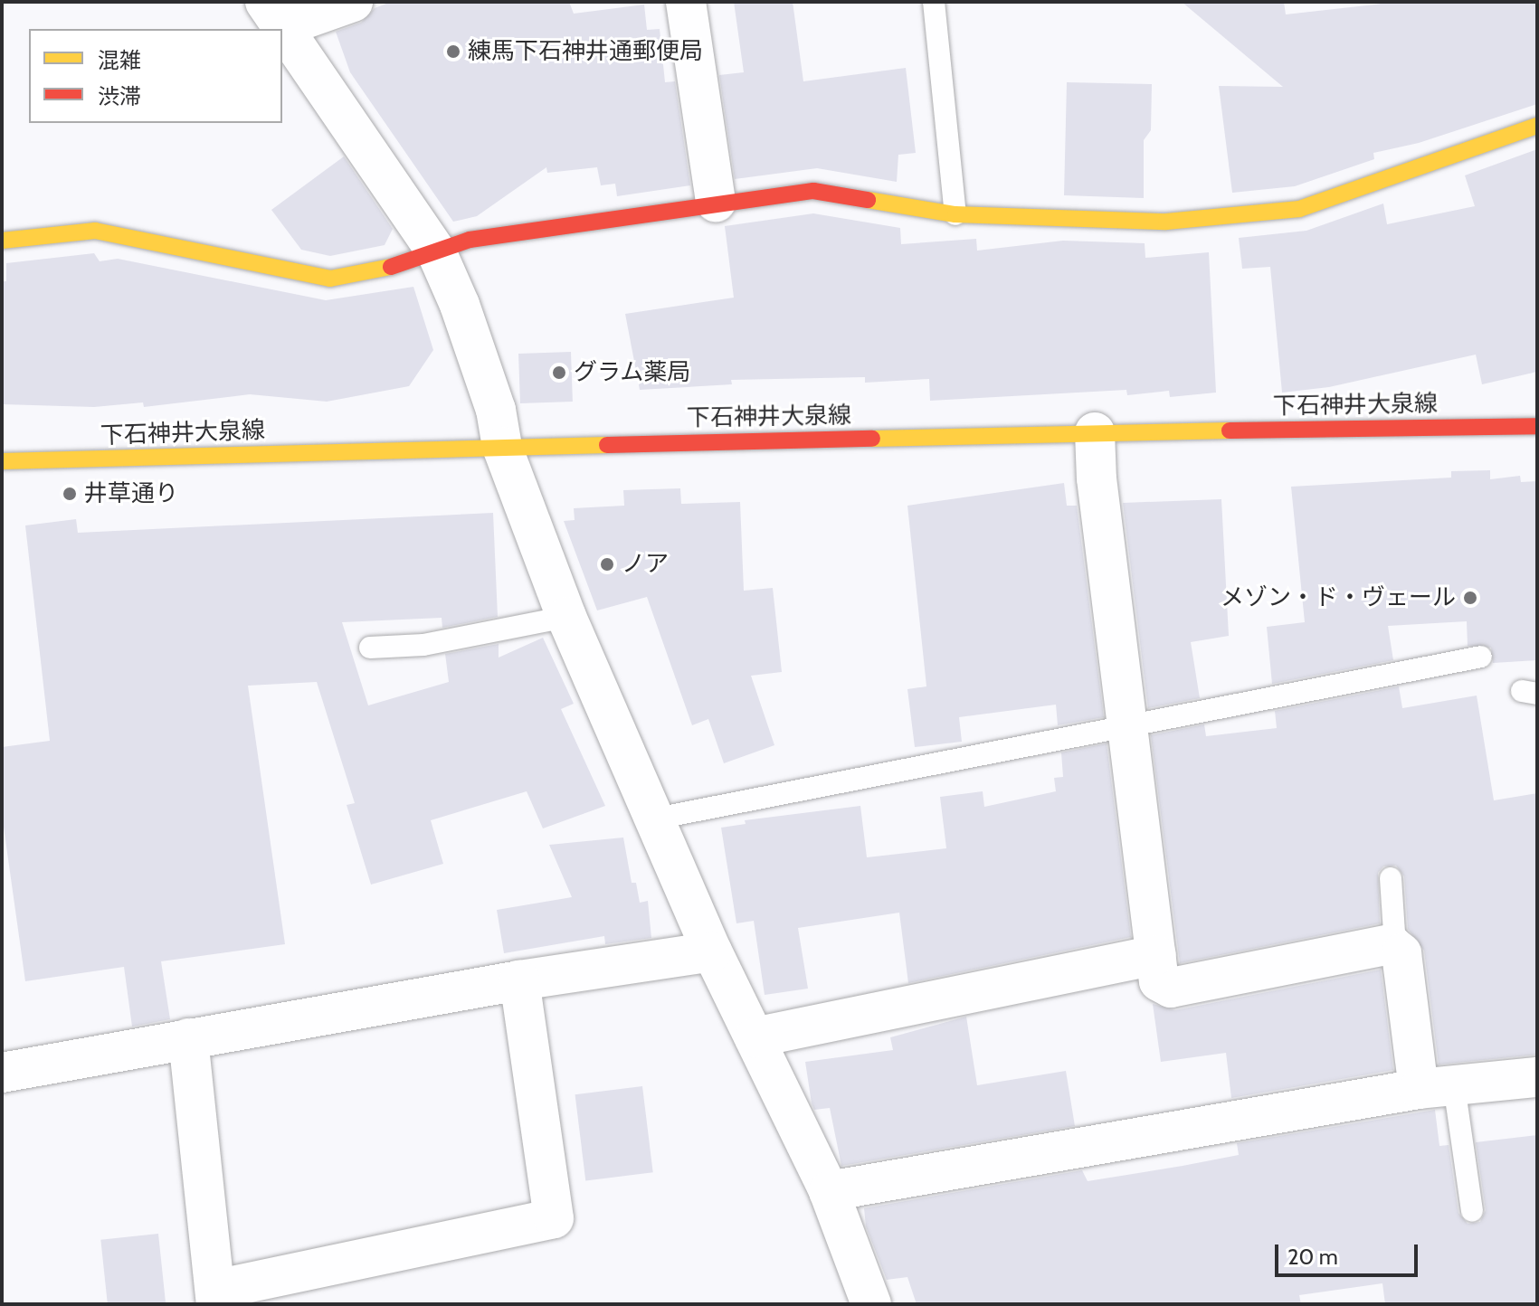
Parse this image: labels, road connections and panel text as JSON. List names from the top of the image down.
{
  "streets": {
    "street": ["下石神井大泉線"]
  },
  "places": [
    "練馬下石神井通郵便局",
    "グラム薬局",
    "井草通り",
    "ノア",
    "メゾン・ド・ヴェール"
  ],
  "legend": ["混雑", "渋滞"],
  "scale_bar": "20 m"
}
